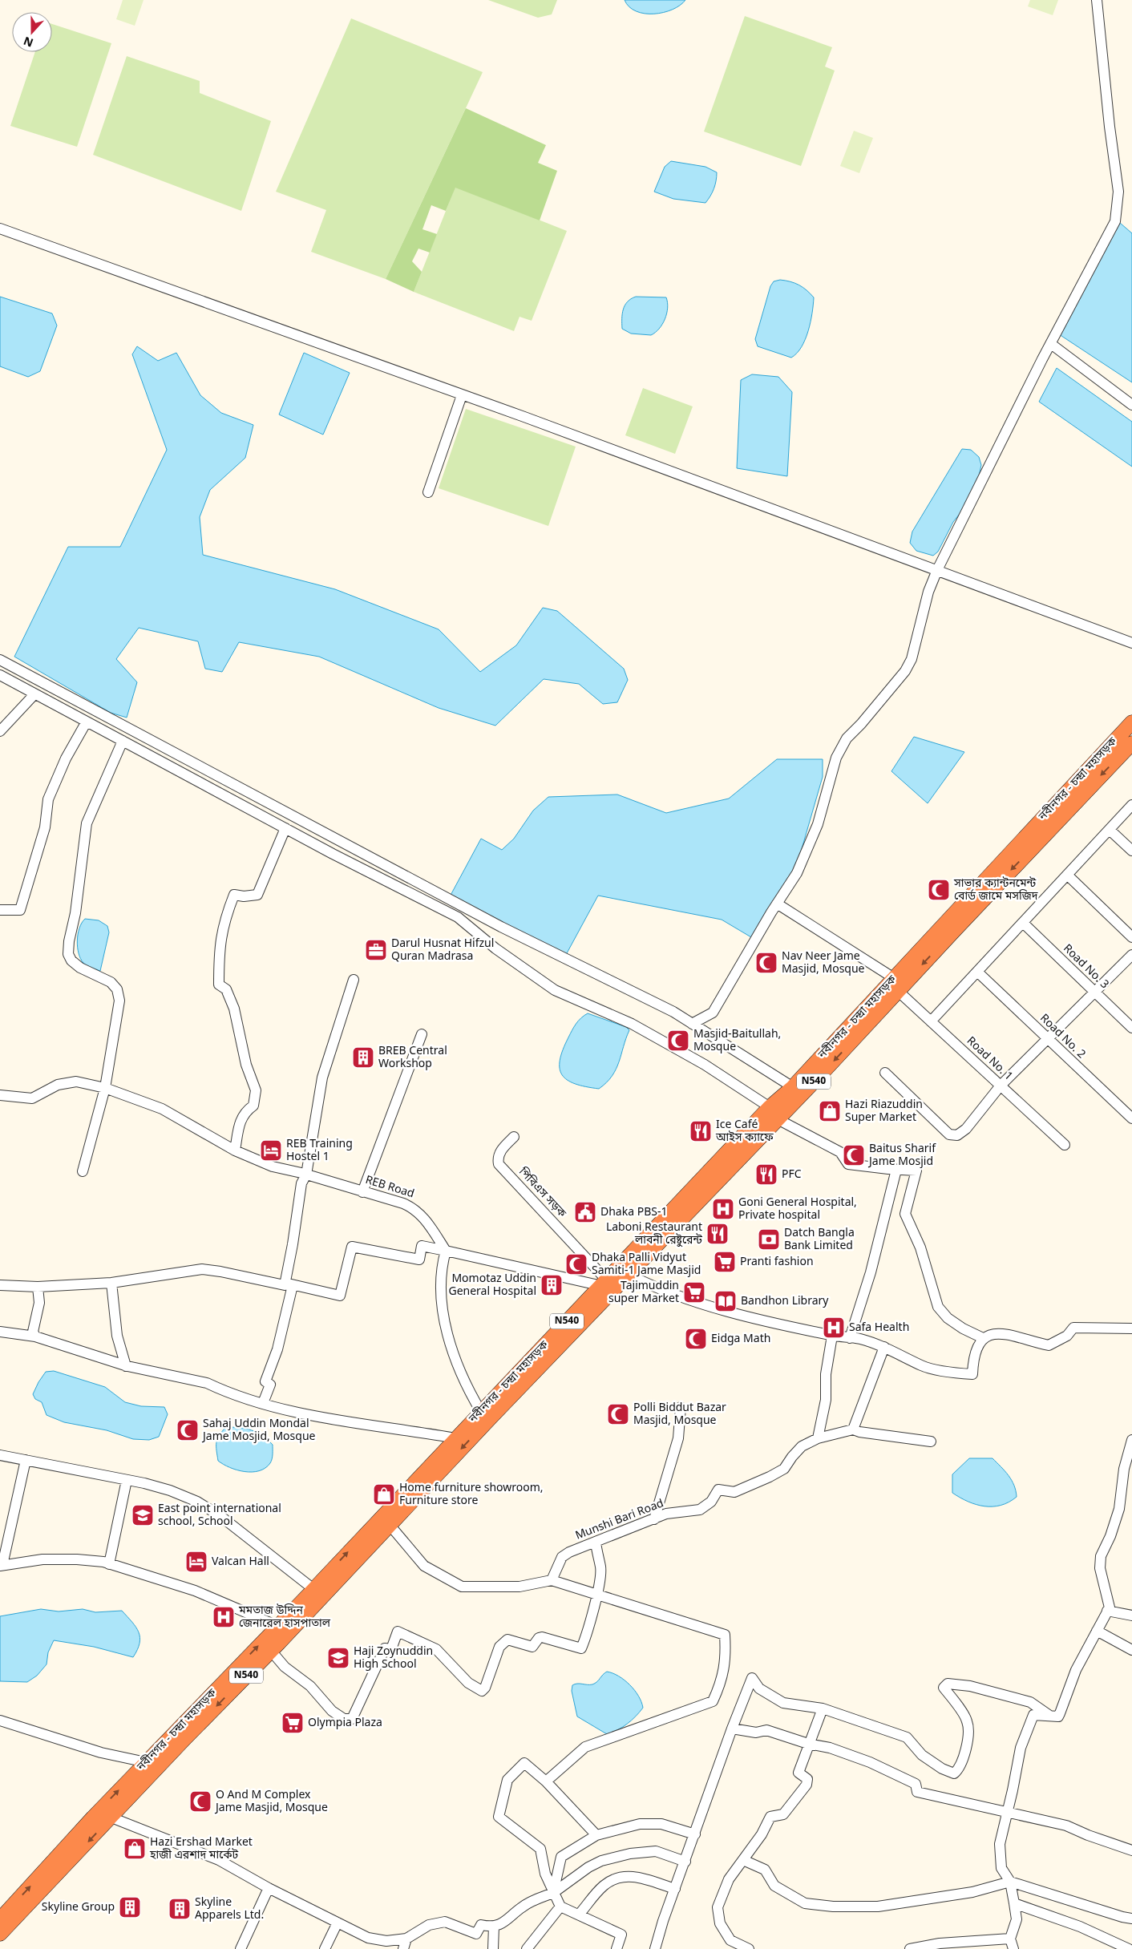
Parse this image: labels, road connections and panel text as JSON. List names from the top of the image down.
{
  "streets": {
    "highway": ["নবীনগর - চন্দ্রা মহাসড়ক", "N540"],
    "street": [
      "Road No. 3",
      "Road No. 2",
      "Road No. 1",
      "REB Road",
      "পিবিএস সড়ক",
      "Munshi Bari Road"
    ]
  },
  "crossings": [
    ["নবীনগর - চন্দ্রা মহাসড়ক", "Road No. 1"],
    ["নবীনগর - চন্দ্রা মহাসড়ক", "পিবিএস সড়ক"]
  ],
  "places": {
    "mosque": [
      "সাভার ক্যান্টনমেন্ট বোর্ড জামে মসজিদ",
      "Nav Neer Jame Masjid, Mosque",
      "Masjid-Baitullah, Mosque",
      "Baitus Sharif Jame Mosjid",
      "Dhaka Palli Vidyut Samiti-1 Jame Masjid",
      "Eidga Math",
      "Polli Biddut Bazar Masjid, Mosque",
      "Sahaj Uddin Mondal Jame Mosjid, Mosque",
      "O And M Complex Jame Masjid, Mosque"
    ],
    "office": ["Darul Husnat Hifzul Quran Madrasa"],
    "building": [
      "BREB Central Workshop",
      "Momotaz Uddin General Hospital",
      "Skyline Group",
      "Skyline Apparels Ltd."
    ],
    "shop": ["Hazi Riazuddin Super Market", "Home furniture showroom, Furniture store", "Hazi Ershad Market হাজী এরশাদ মার্কেট"],
    "restaurant": ["Ice Café আইস ক্যাফে", "PFC", "Laboni Restaurant লাবনী রেষ্টুরেন্ট"],
    "hotel": ["REB Training Hostel 1", "Valcan Hall"],
    "hospital": ["Goni General Hospital, Private hospital", "Safa Health", "মমতাজ উদ্দিন জেনারেল হাসপাতাল"],
    "public building": ["Dhaka PBS-1"],
    "bank": ["Datch Bangla Bank Limited"],
    "supermarket": ["Pranti fashion", "Tajimuddin super Market", "Olympia Plaza"],
    "library": ["Bandhon Library"],
    "school or university": ["East point international school, School", "Haji Zoynuddin High School"]
  },
  "north": "bottom"
}
